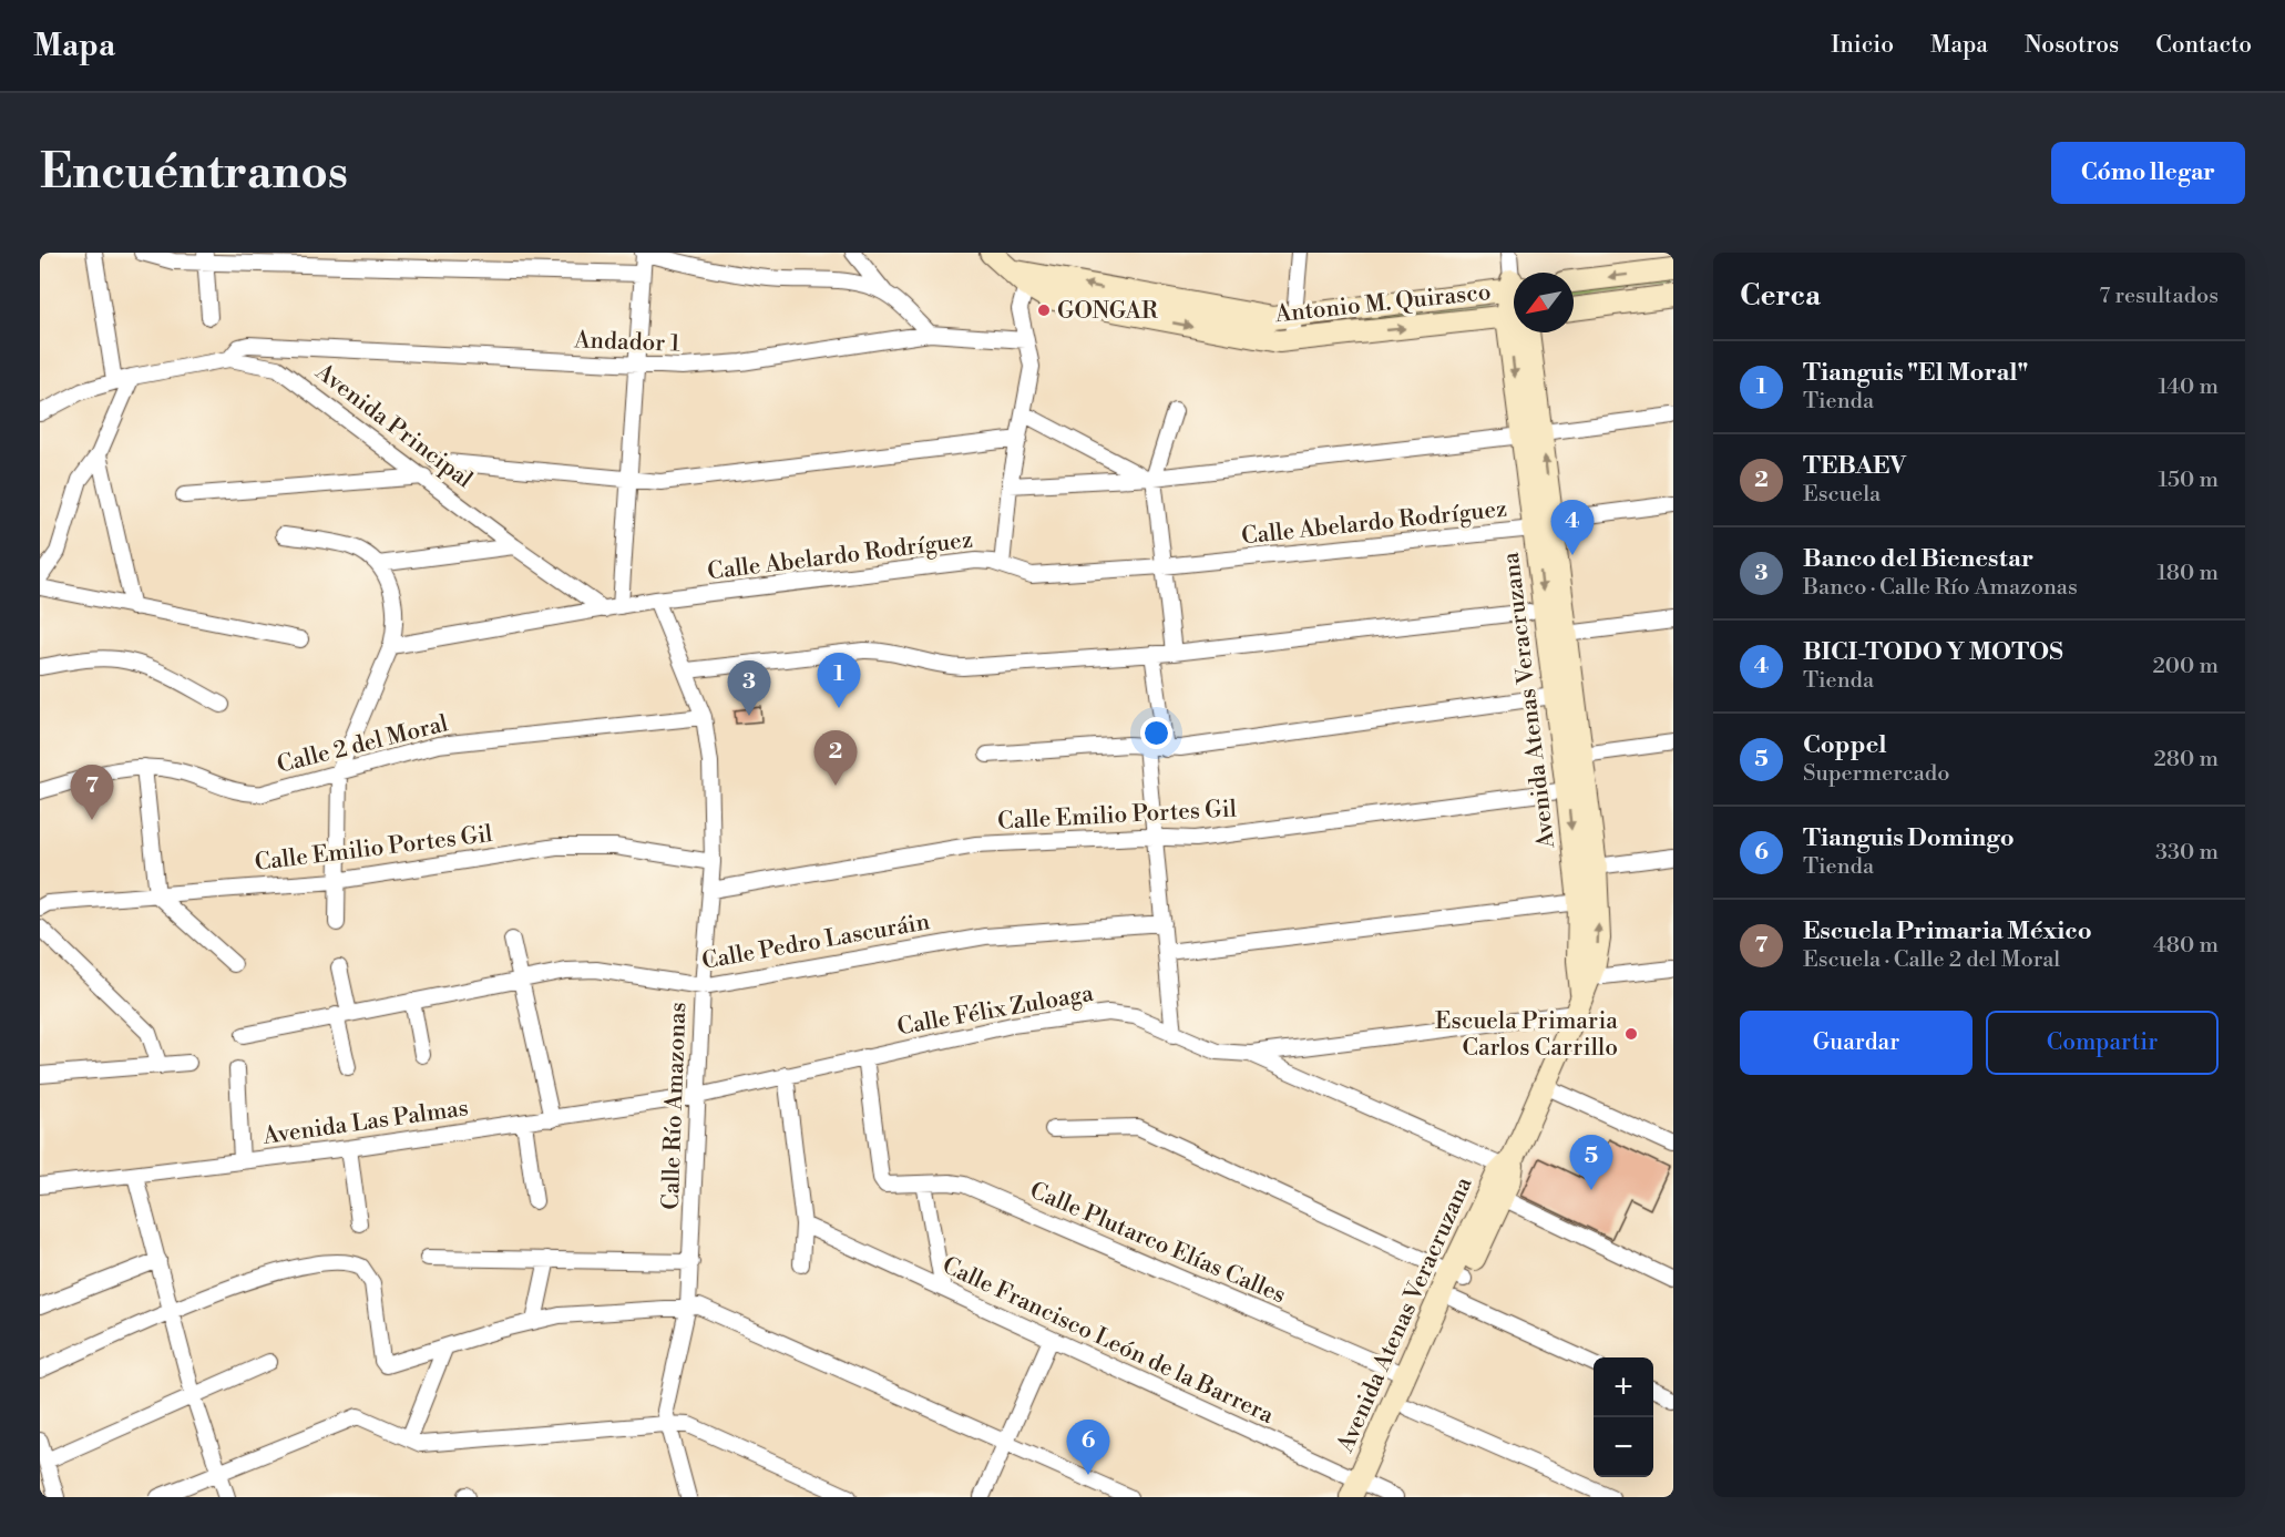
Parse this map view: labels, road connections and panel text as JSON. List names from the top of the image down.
{
  "streets": {
    "main road": ["Antonio M. Quirasco", "Avenida Atenas Veracruzana"],
    "street": [
      "Andador 1",
      "Avenida Principal",
      "Calle Abelardo Rodríguez",
      "Calle 2 del Moral",
      "Calle Emilio Portes Gil",
      "Calle Pedro Lascuráin",
      "Calle Félix Zuloaga",
      "Calle Río Amazonas",
      "Avenida Las Palmas",
      "Calle Plutarco Elías Calles",
      "Calle Francisco León de la Barrera"
    ]
  },
  "crossings": [
    ["Andador 1", "Avenida Principal"],
    ["Avenida Principal", "Calle Abelardo Rodríguez"],
    ["Calle Abelardo Rodríguez", "Avenida Atenas Veracruzana"],
    ["Calle Abelardo Rodríguez", "Calle Río Amazonas"],
    ["Avenida Atenas Veracruzana", "Calle Emilio Portes Gil"],
    ["Avenida Atenas Veracruzana", "Calle Félix Zuloaga"],
    ["Avenida Atenas Veracruzana", "Calle Plutarco Elías Calles"],
    ["Avenida Atenas Veracruzana", "Calle Francisco León de la Barrera"],
    ["Calle 2 del Moral", "Calle Río Amazonas"],
    ["Calle Emilio Portes Gil", "Calle Río Amazonas"],
    ["Calle Pedro Lascuráin", "Calle Río Amazonas"],
    ["Calle Félix Zuloaga", "Calle Río Amazonas"],
    ["Calle Félix Zuloaga", "Avenida Las Palmas"],
    ["Calle Félix Zuloaga", "Calle Plutarco Elías Calles"],
    ["Calle Río Amazonas", "Avenida Las Palmas"]
  ],
  "places": ["GONGAR", "Escuela Primaria Carlos Carrillo"],
  "north": "bottom left",
  "page": {
    "header": "Mapa",
    "nav": [
      "Inicio",
      "Mapa",
      "Nosotros",
      "Contacto"
    ],
    "buttons": [
      "Cómo llegar",
      ["Guardar", "Compartir"]
    ],
    "title": "Encuéntranos",
    "heading": ["Cerca", "7 resultados"],
    "list": [
      {
        "mark": "1",
        "name": "Tianguis \"El Moral\"",
        "note": "Tienda",
        "value": "140 m"
      },
      {
        "mark": "2",
        "name": "TEBAEV",
        "note": "Escuela",
        "value": "150 m"
      },
      {
        "mark": "3",
        "name": "Banco del Bienestar",
        "note": "Banco · Calle Río Amazonas",
        "value": "180 m"
      },
      {
        "mark": "4",
        "name": "BICI-TODO Y MOTOS",
        "note": "Tienda",
        "value": "200 m"
      },
      {
        "mark": "5",
        "name": "Coppel",
        "note": "Supermercado",
        "value": "280 m"
      },
      {
        "mark": "6",
        "name": "Tianguis Domingo",
        "note": "Tienda",
        "value": "330 m"
      },
      {
        "mark": "7",
        "name": "Escuela Primaria México",
        "note": "Escuela · Calle 2 del Moral",
        "value": "480 m"
      }
    ],
    "pins": [
      "4",
      "1",
      "3",
      "2",
      "7",
      "5",
      "6"
    ],
    "map_buttons": ["+", "−"]
  }
}
